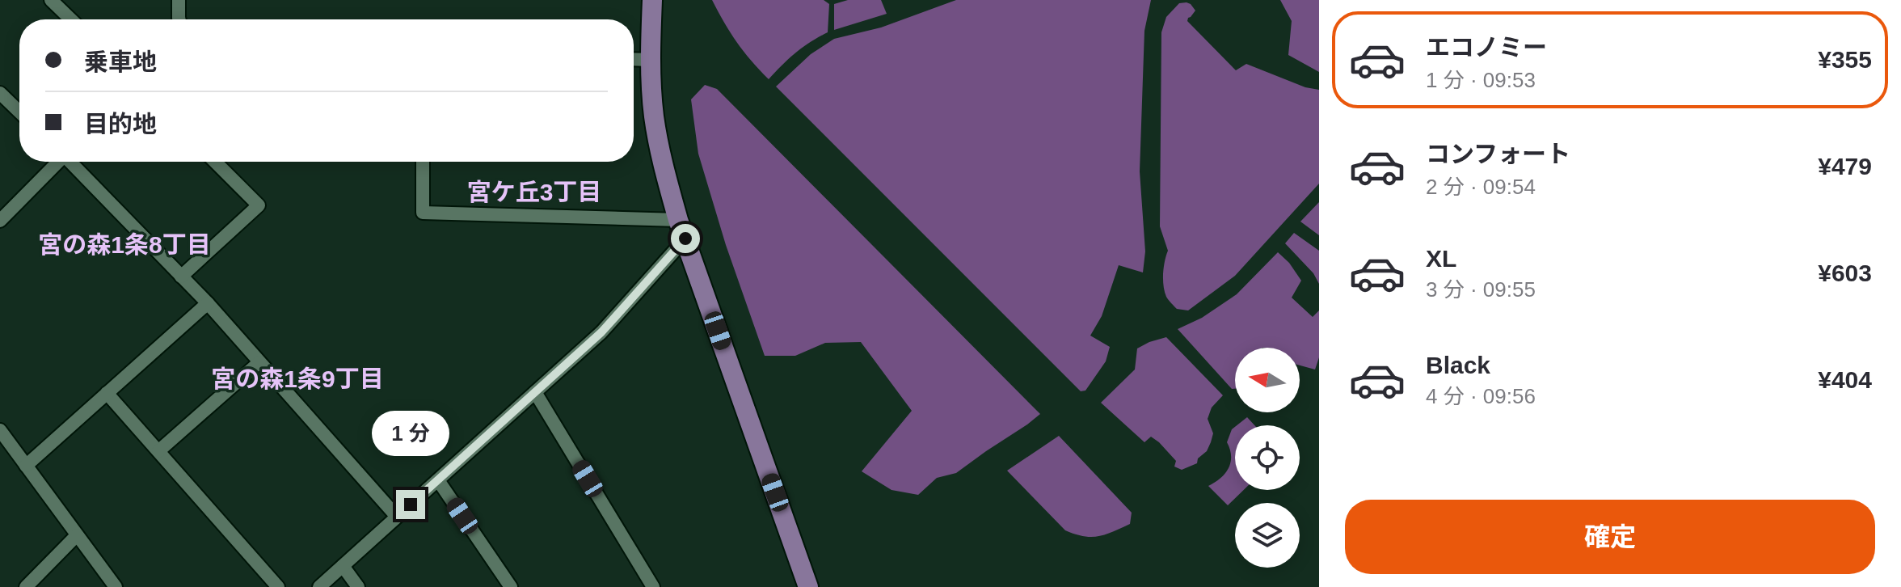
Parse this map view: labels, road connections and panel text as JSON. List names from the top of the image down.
{
  "districts": ["宮ケ丘3丁目", "宮の森1条8丁目", "宮の森1条9丁目"],
  "north": "left",
  "page": {
    "list": [
      {
        "name": "エコノミー",
        "note": "1 分 · 09:53",
        "value": "¥355"
      },
      {
        "name": "コンフォート",
        "note": "2 分 · 09:54",
        "value": "¥479"
      },
      {
        "name": "XL",
        "note": "3 分 · 09:55",
        "value": "¥603"
      },
      {
        "name": "Black",
        "note": "4 分 · 09:56",
        "value": "¥404"
      }
    ],
    "banner": ["乗車地", "目的地"],
    "bubble": "1 分",
    "buttons": "確定"
  }
}
